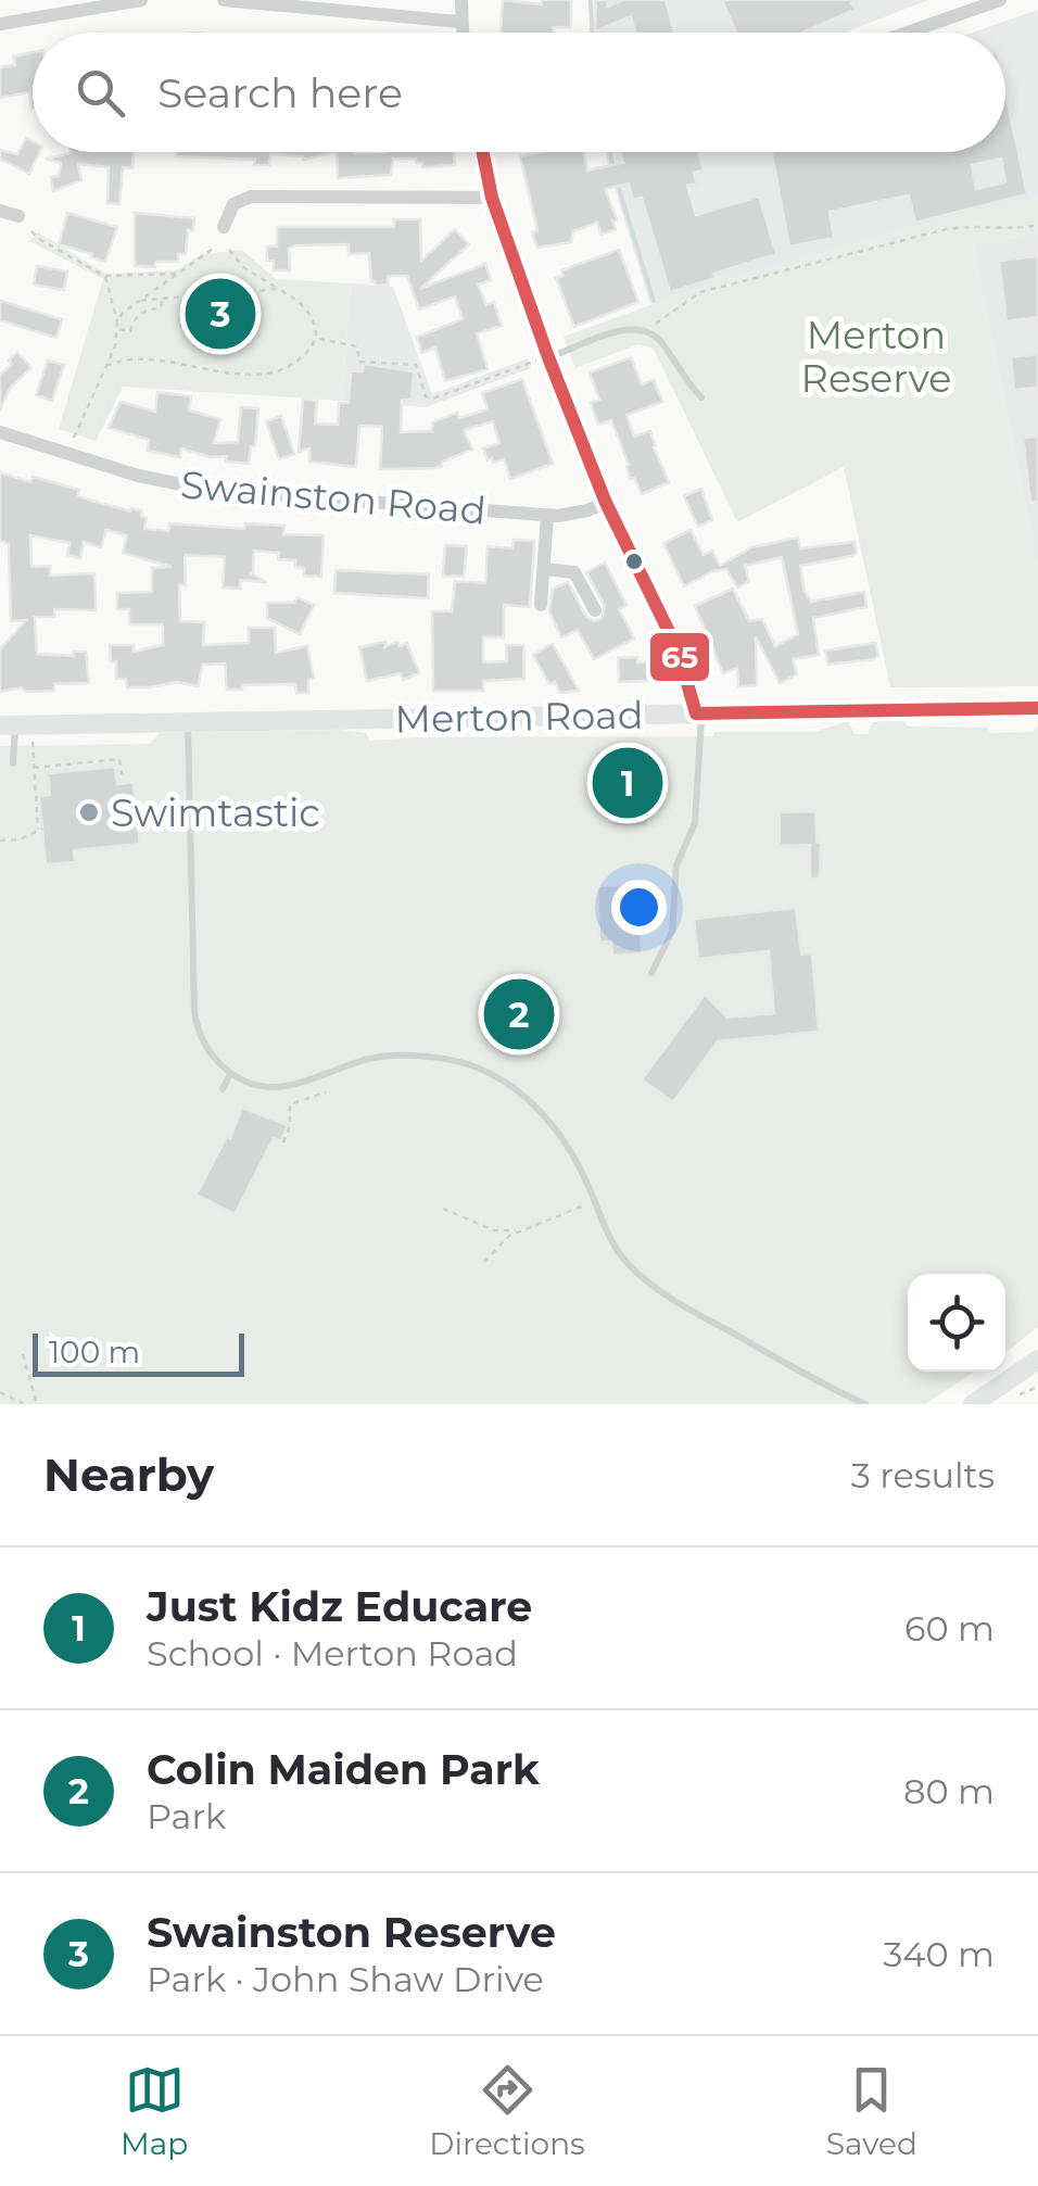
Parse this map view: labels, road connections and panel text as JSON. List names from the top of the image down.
{
  "streets": {
    "main road": ["Merton Road"],
    "street": ["Swainston Road"]
  },
  "parks": ["Merton Reserve"],
  "places": ["Swimtastic"],
  "lines": ["transit line 65"],
  "scale_bar": "100 m",
  "page": {
    "search": "Search here",
    "pins": ["3", "1", "2"],
    "scale": "100 m",
    "heading": ["Nearby", "3 results"],
    "list": [
      {
        "mark": "1",
        "name": "Just Kidz Educare",
        "note": "School · Merton Road",
        "value": "60 m"
      },
      {
        "mark": "2",
        "name": "Colin Maiden Park",
        "note": "Park",
        "value": "80 m"
      },
      {
        "mark": "3",
        "name": "Swainston Reserve",
        "note": "Park · John Shaw Drive",
        "value": "340 m"
      }
    ],
    "nav": ["Map", "Directions", "Saved"]
  }
}
